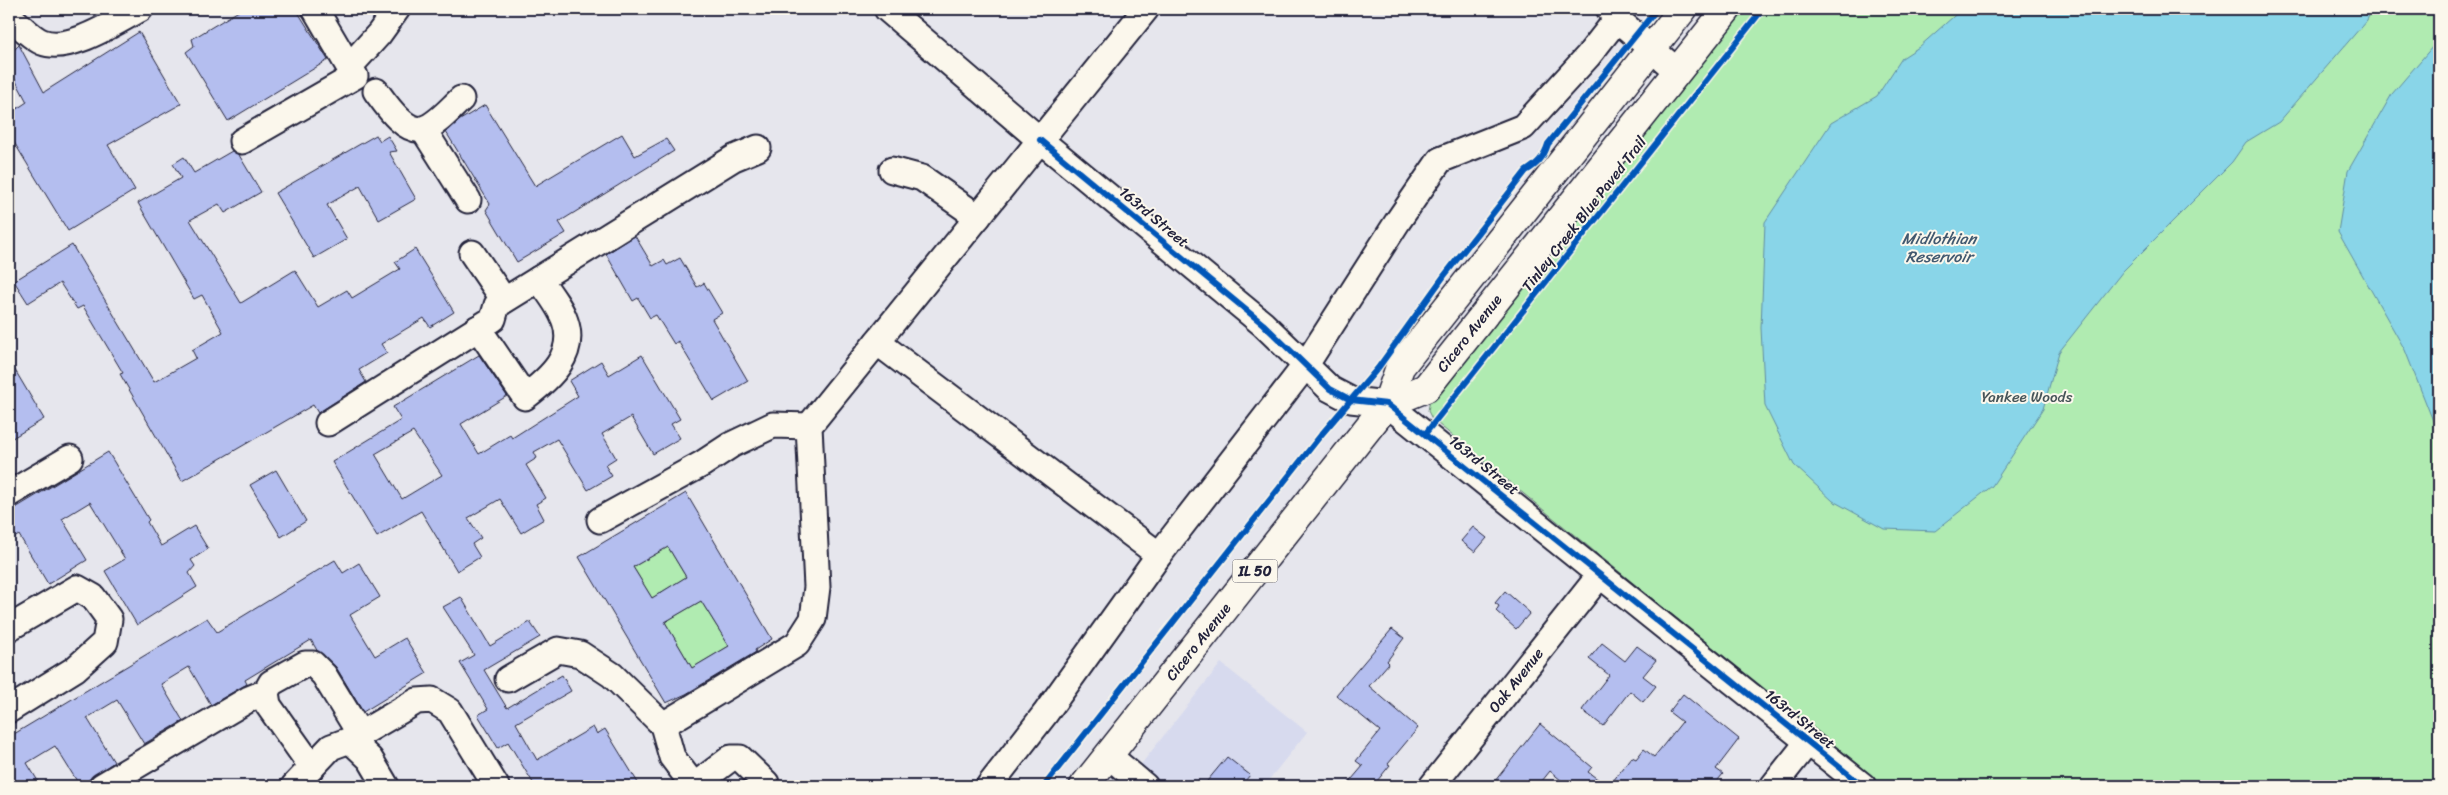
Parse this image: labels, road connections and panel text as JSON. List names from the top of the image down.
{
  "streets": {
    "main road": ["Cicero Avenue", "IL 50"],
    "street": ["163rd Street", "Oak Avenue"],
    "cycle path": ["Tinley Creek Blue Paved Trail"]
  },
  "crossings": [
    ["163rd Street", "Cicero Avenue"],
    ["163rd Street", "Oak Avenue"]
  ],
  "water": ["Midlothian Reservoir"],
  "parks": ["Yankee Woods"]
}
